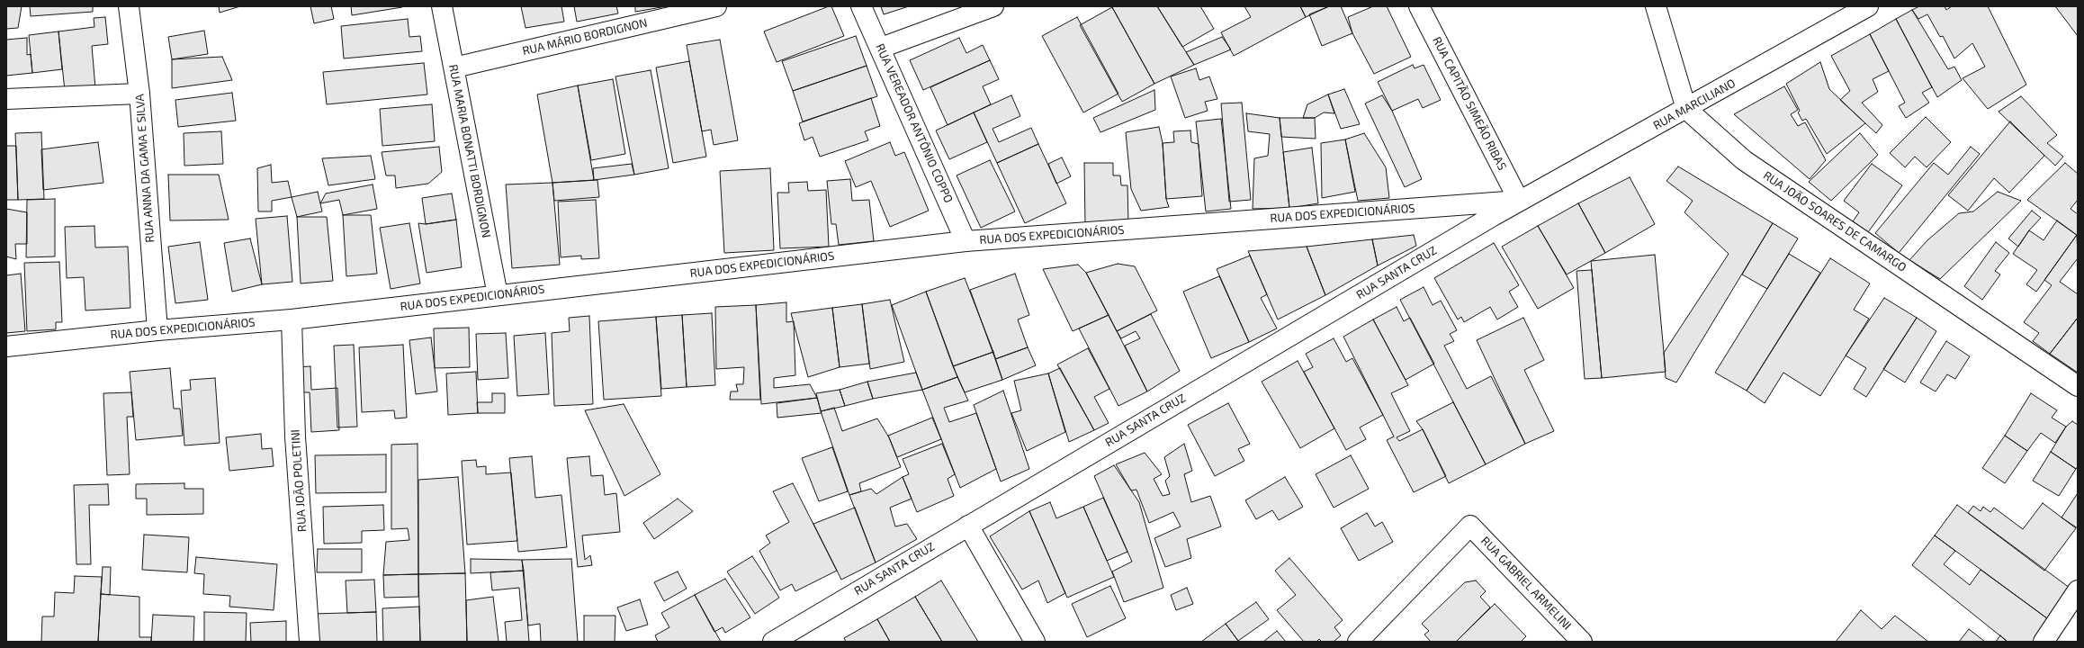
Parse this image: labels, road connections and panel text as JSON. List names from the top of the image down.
{
  "streets": {
    "street": [
      "RUA MÁRIO BORDIGNON",
      "RUA CAPITÃO SIMEÃO RIBAS",
      "RUA MARCILIANO",
      "RUA VEREADOR ANTÔNIO COPPO",
      "RUA MARIA BONATTI BORDIGNON",
      "RUA ANNA DA GAMA E SILVA",
      "RUA DOS EXPEDICIONÁRIOS",
      "RUA JOÃO SOARES DE CAMARGO",
      "RUA SANTA CRUZ",
      "RUA JOÃO POLETINI",
      "RUA GABRIEL ARMELINI"
    ]
  },
  "crossings": [
    ["RUA MÁRIO BORDIGNON", "RUA MARIA BONATTI BORDIGNON"],
    ["RUA CAPITÃO SIMEÃO RIBAS", "RUA MARCILIANO"],
    ["RUA CAPITÃO SIMEÃO RIBAS", "RUA DOS EXPEDICIONÁRIOS"],
    ["RUA CAPITÃO SIMEÃO RIBAS", "RUA SANTA CRUZ"],
    ["RUA MARCILIANO", "RUA DOS EXPEDICIONÁRIOS"],
    ["RUA MARCILIANO", "RUA JOÃO SOARES DE CAMARGO"],
    ["RUA MARCILIANO", "RUA SANTA CRUZ"],
    ["RUA VEREADOR ANTÔNIO COPPO", "RUA DOS EXPEDICIONÁRIOS"],
    ["RUA MARIA BONATTI BORDIGNON", "RUA DOS EXPEDICIONÁRIOS"],
    ["RUA ANNA DA GAMA E SILVA", "RUA DOS EXPEDICIONÁRIOS"],
    ["RUA DOS EXPEDICIONÁRIOS", "RUA SANTA CRUZ"],
    ["RUA DOS EXPEDICIONÁRIOS", "RUA JOÃO POLETINI"]
  ]
}
